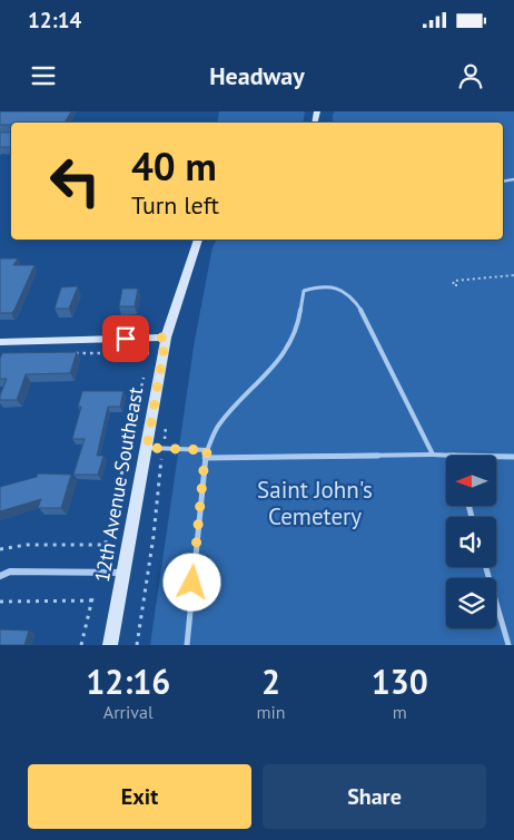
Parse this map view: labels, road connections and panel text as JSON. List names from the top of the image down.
{
  "streets": {
    "main road": ["12th Avenue Southeast"]
  },
  "parks": ["Saint John's Cemetery"],
  "north": "left",
  "page": {
    "status": "12:14",
    "header": "Headway",
    "turn": ["40 m", "Turn left"],
    "eta": [
      "12:16",
      "Arrival",
      "2",
      "min",
      "130",
      "m"
    ],
    "buttons": ["Exit", "Share"]
  }
}
